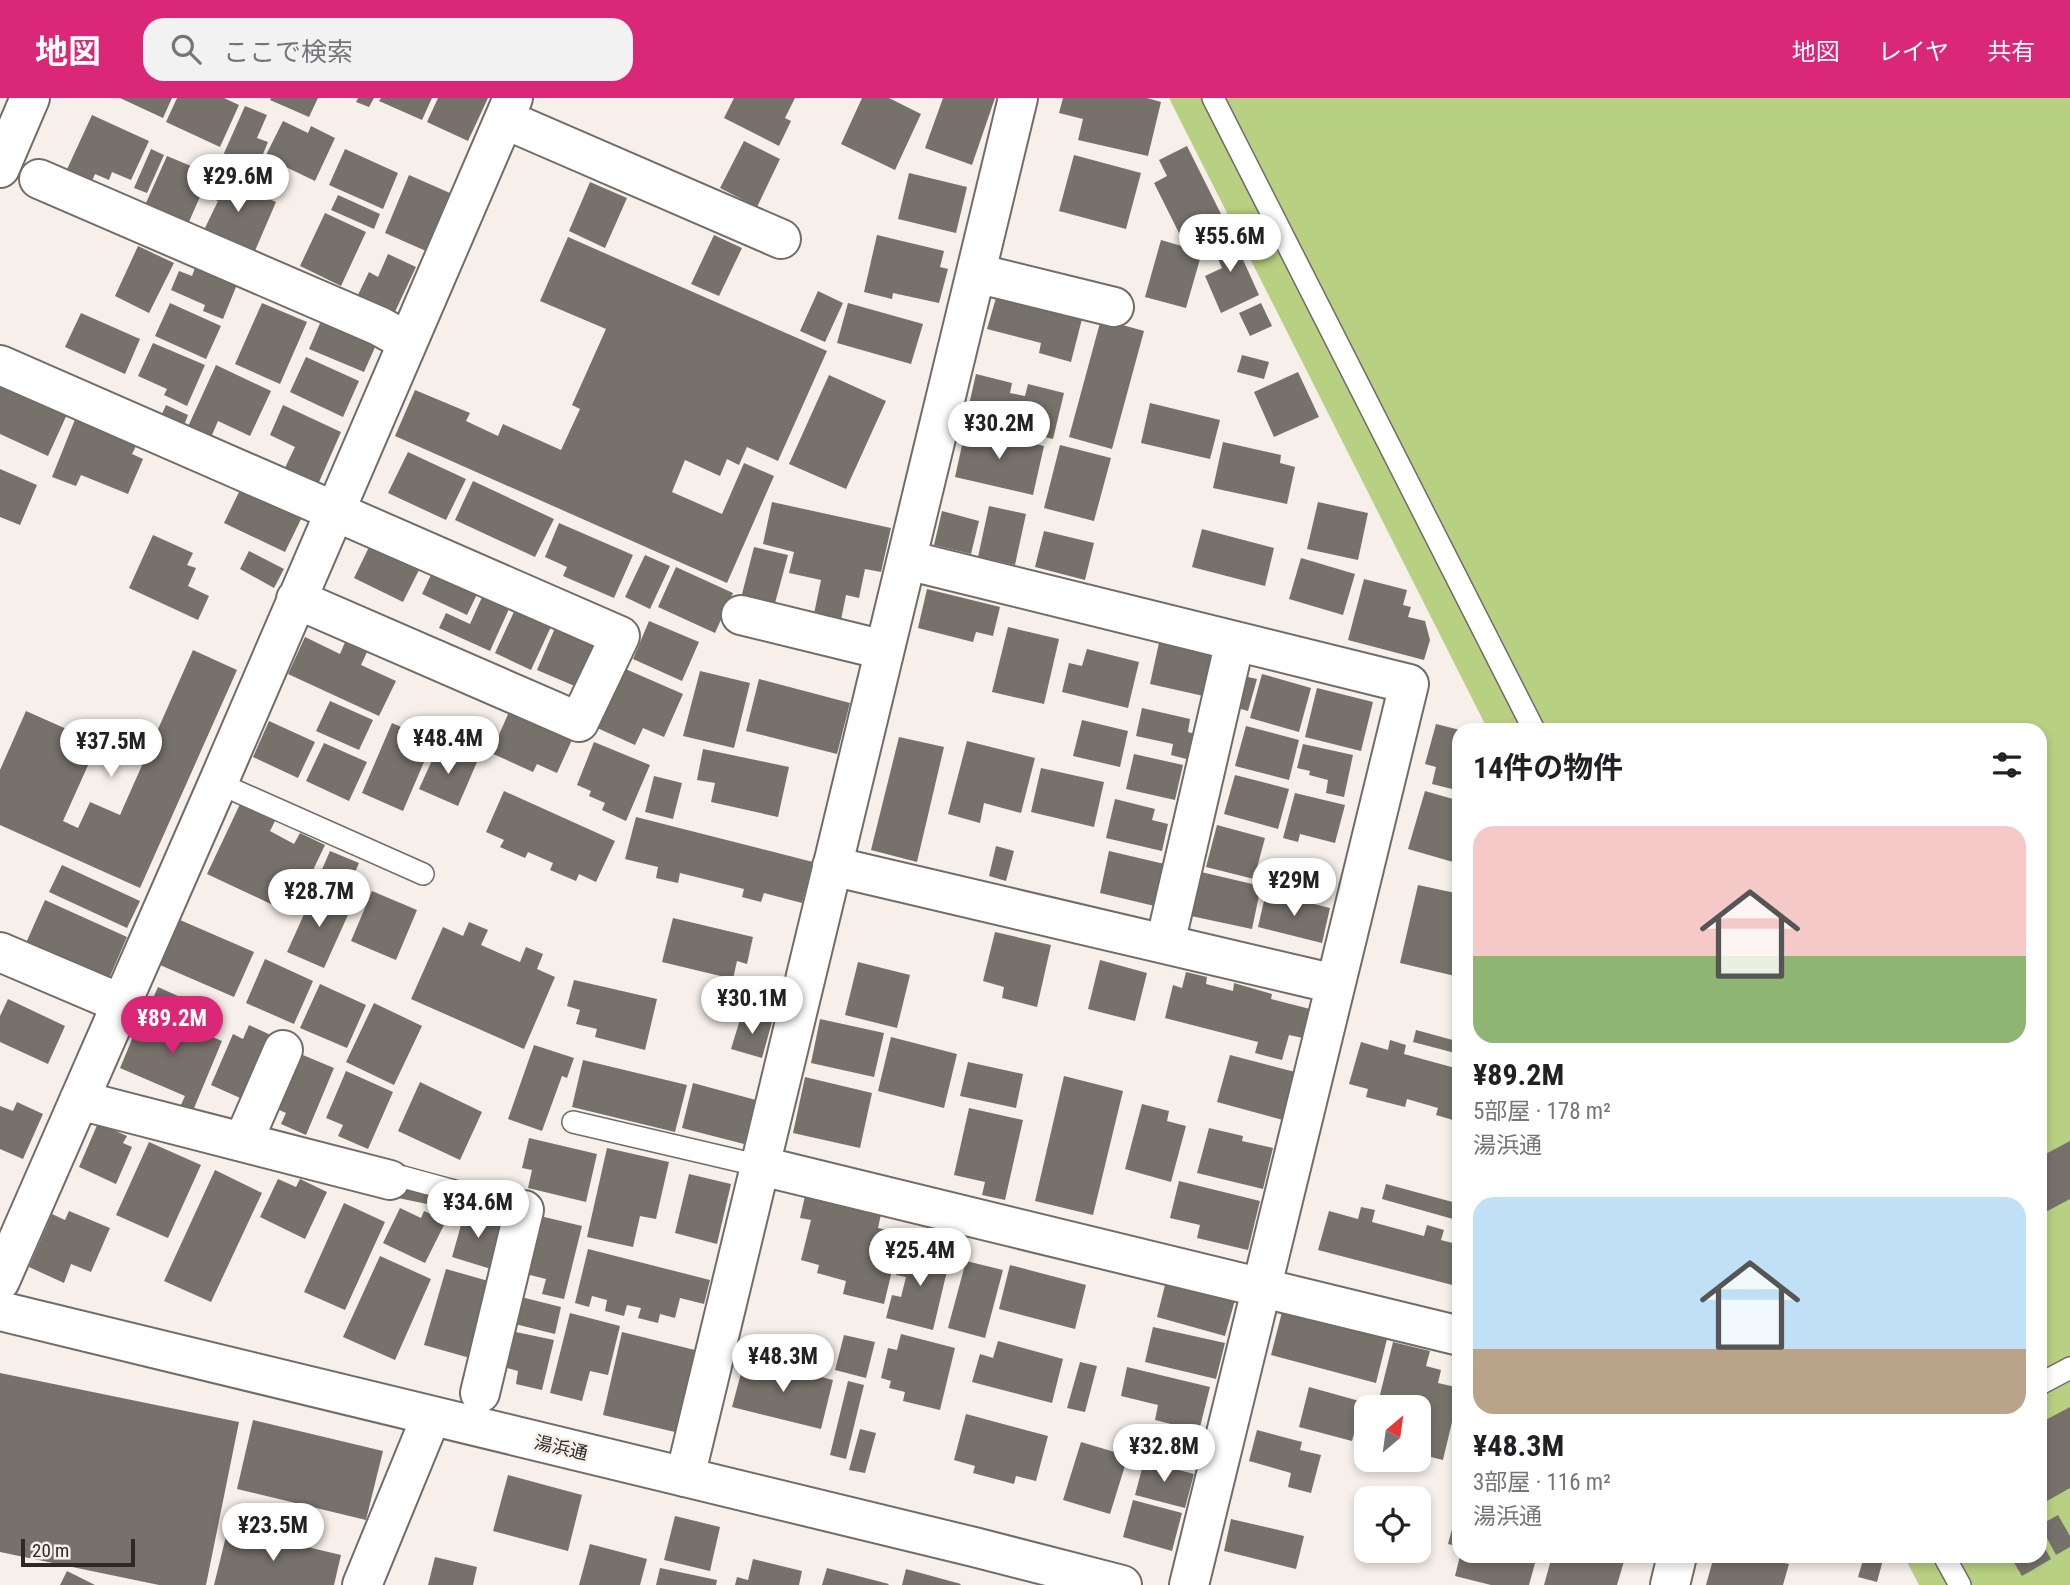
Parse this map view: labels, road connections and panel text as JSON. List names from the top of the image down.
{
  "streets": {
    "street": ["湯浜通"]
  },
  "scale_bar": "20 m",
  "north": "top right",
  "page": {
    "header": "地図",
    "search": "ここで検索",
    "nav": ["地図", "レイヤ", "共有"],
    "price": [
      "¥29.6M",
      "¥55.6M",
      "¥30.2M",
      "¥48.4M",
      "¥37.5M",
      "¥29M",
      "¥28.7M",
      "¥30.1M",
      "¥89.2M",
      "¥34.6M",
      "¥25.4M",
      "¥48.3M",
      "¥32.8M",
      "¥23.5M"
    ],
    "heading": "14件の物件",
    "list": [
      {
        "name": "¥89.2M",
        "note": "5部屋 · 178 m² · 湯浜通"
      },
      {
        "name": "¥48.3M",
        "note": "3部屋 · 116 m² · 湯浜通"
      }
    ],
    "scale": "20 m"
  }
}
